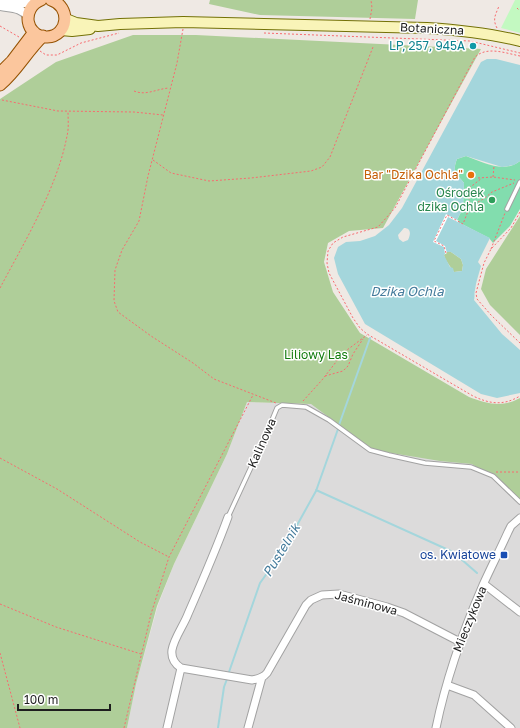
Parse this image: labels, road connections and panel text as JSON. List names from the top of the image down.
{
  "streets": {
    "main road": ["Botaniczna"],
    "street": ["Kalinowa", "Jaśminowa", "Mieczykowa"]
  },
  "crossings": [
    ["Jaśminowa", "Mieczykowa"]
  ],
  "water": ["Dzika Ochla", "Pustelnik"],
  "parks": ["Liliowy Las"],
  "places": {
    "other": ["LP, 257, 945A", "Bar \"Dzika Ochla\"", "Ośrodek dzika Ochla"],
    "transit": ["os. Kwiatowe"]
  },
  "scale_bar": "100 m"
}
